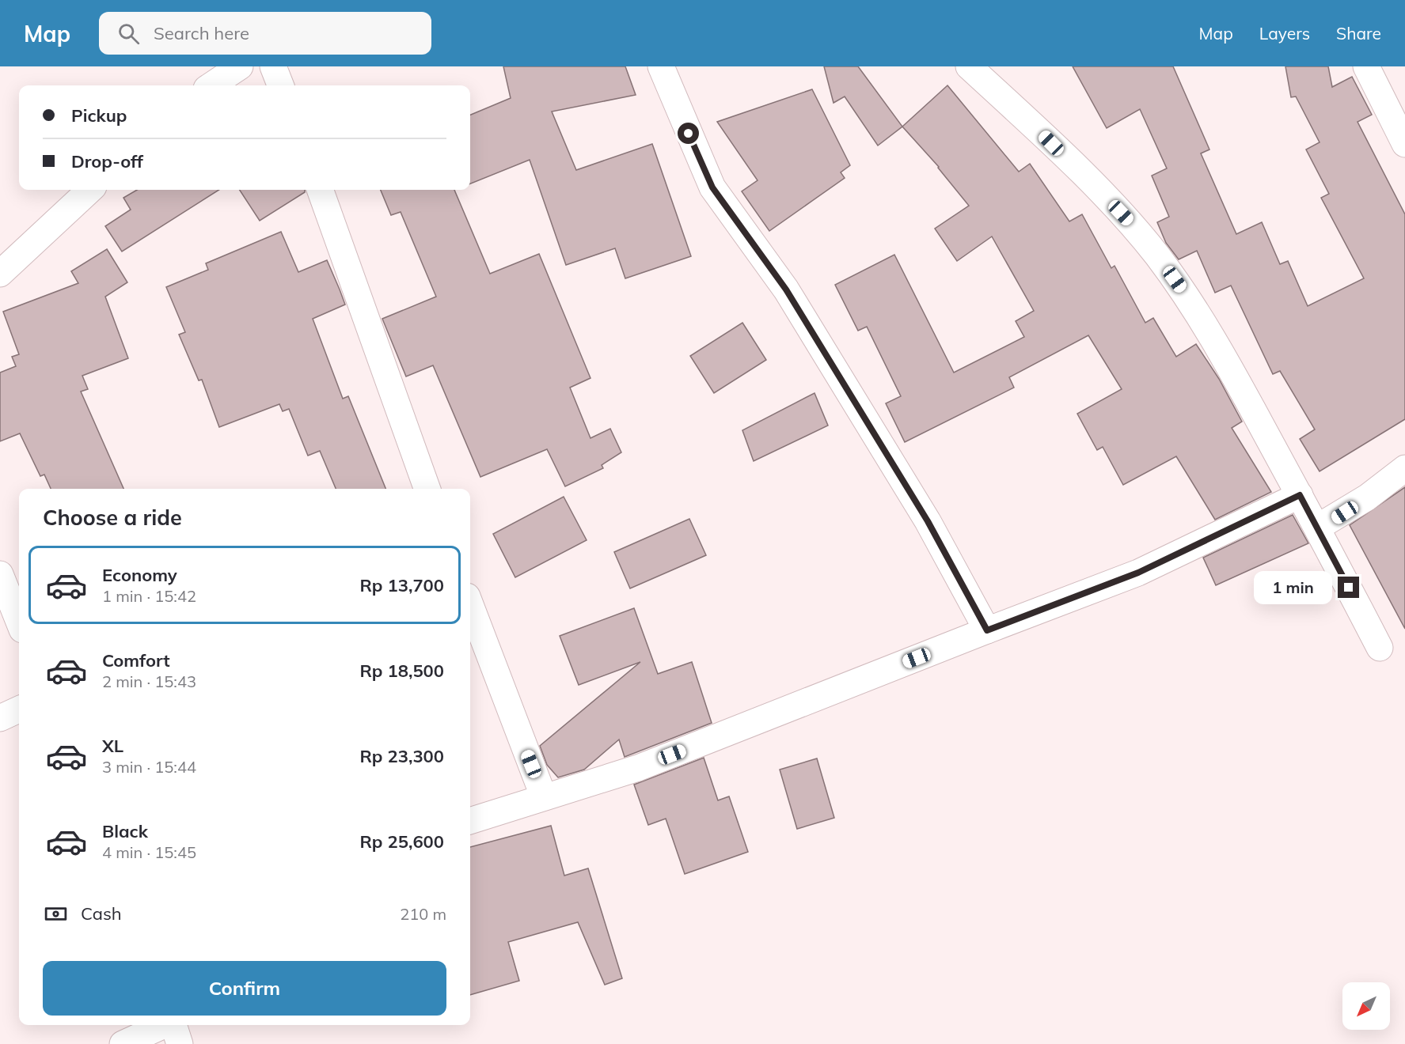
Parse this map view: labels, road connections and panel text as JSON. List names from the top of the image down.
{
  "north": "bottom left",
  "page": {
    "header": "Map",
    "search": "Search here",
    "nav": ["Map", "Layers", "Share"],
    "banner": ["Pickup", "Drop-off"],
    "heading": "Choose a ride",
    "list": [
      {
        "name": "Economy",
        "note": "1 min · 15:42",
        "value": "Rp 13,700"
      },
      {
        "name": "Comfort",
        "note": "2 min · 15:43",
        "value": "Rp 18,500"
      },
      {
        "name": "XL",
        "note": "3 min · 15:44",
        "value": "Rp 23,300"
      },
      {
        "name": "Black",
        "note": "4 min · 15:45",
        "value": "Rp 25,600"
      }
    ],
    "bubble": "1 min",
    "pay": ["Cash", "210 m"],
    "buttons": "Confirm"
  }
}
